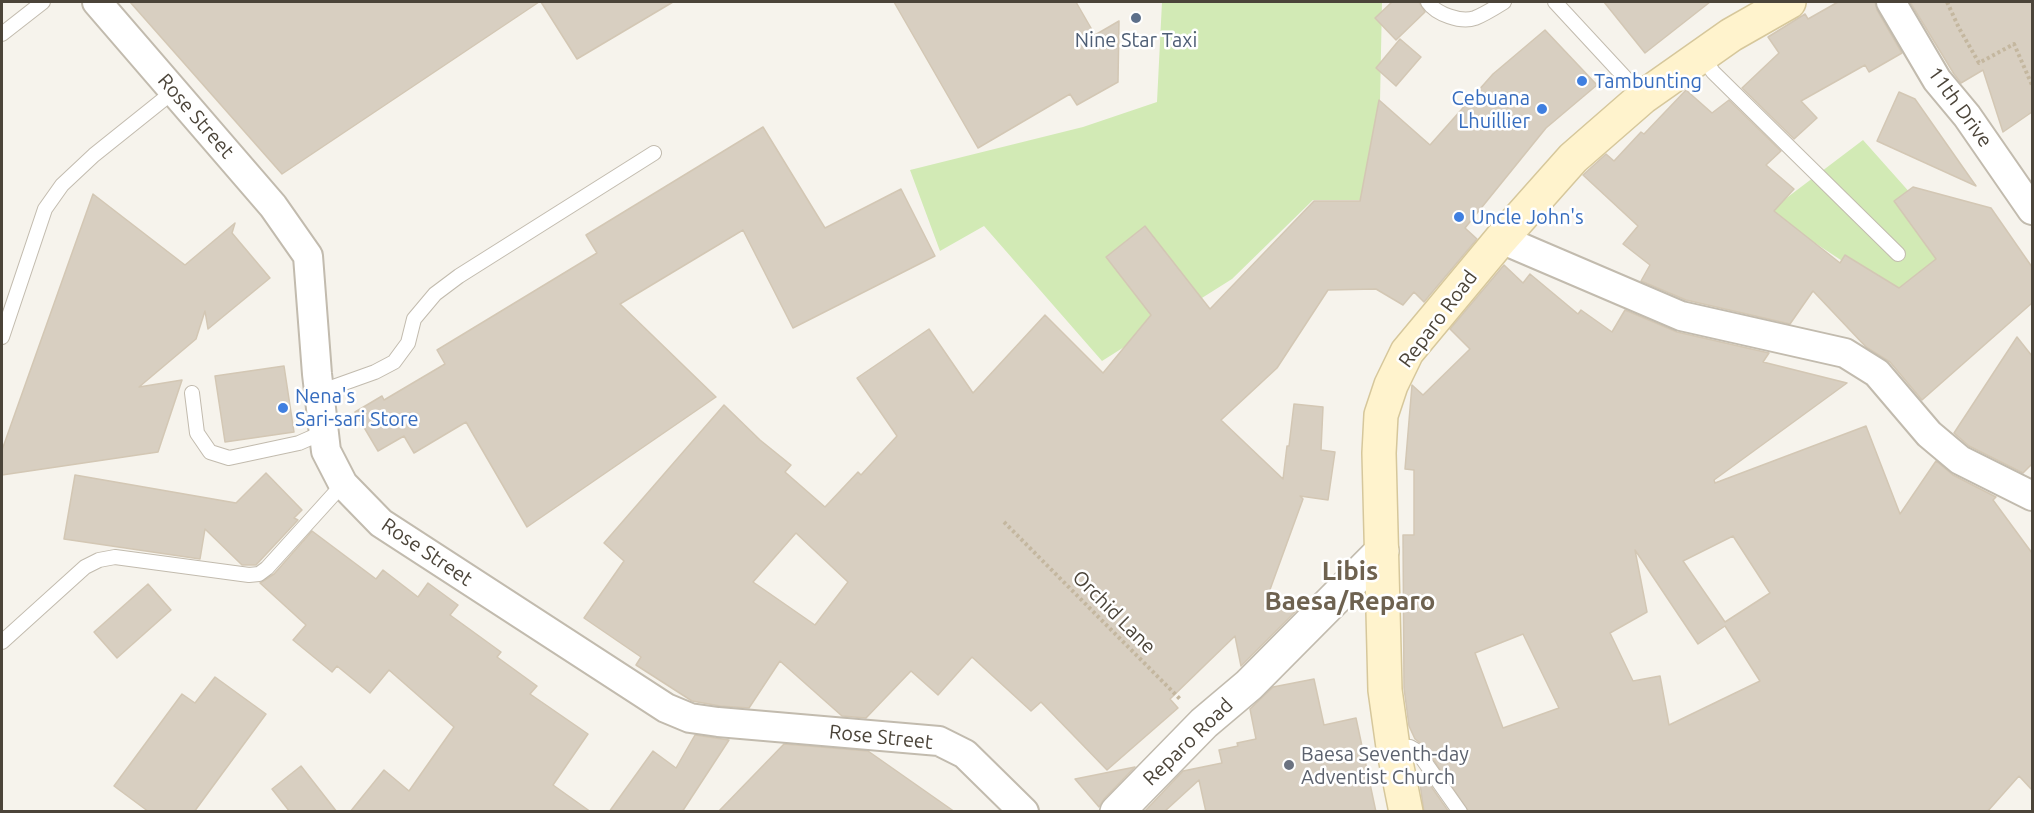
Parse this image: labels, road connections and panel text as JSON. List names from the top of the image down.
{
  "streets": {
    "main road": ["Reparo Road"],
    "street": ["11th Drive", "Rose Street"],
    "path": ["Orchid Lane"]
  },
  "crossings": [
    ["Reparo Road", "Orchid Lane"]
  ],
  "districts": ["Libis Baesa/Reparo"],
  "places": [
    "Nine Star Taxi",
    "Tambunting",
    "Cebuana Lhuillier",
    "Uncle John's",
    "Nena's Sari-sari Store",
    "Baesa Seventh-day Adventist Church"
  ]
}
